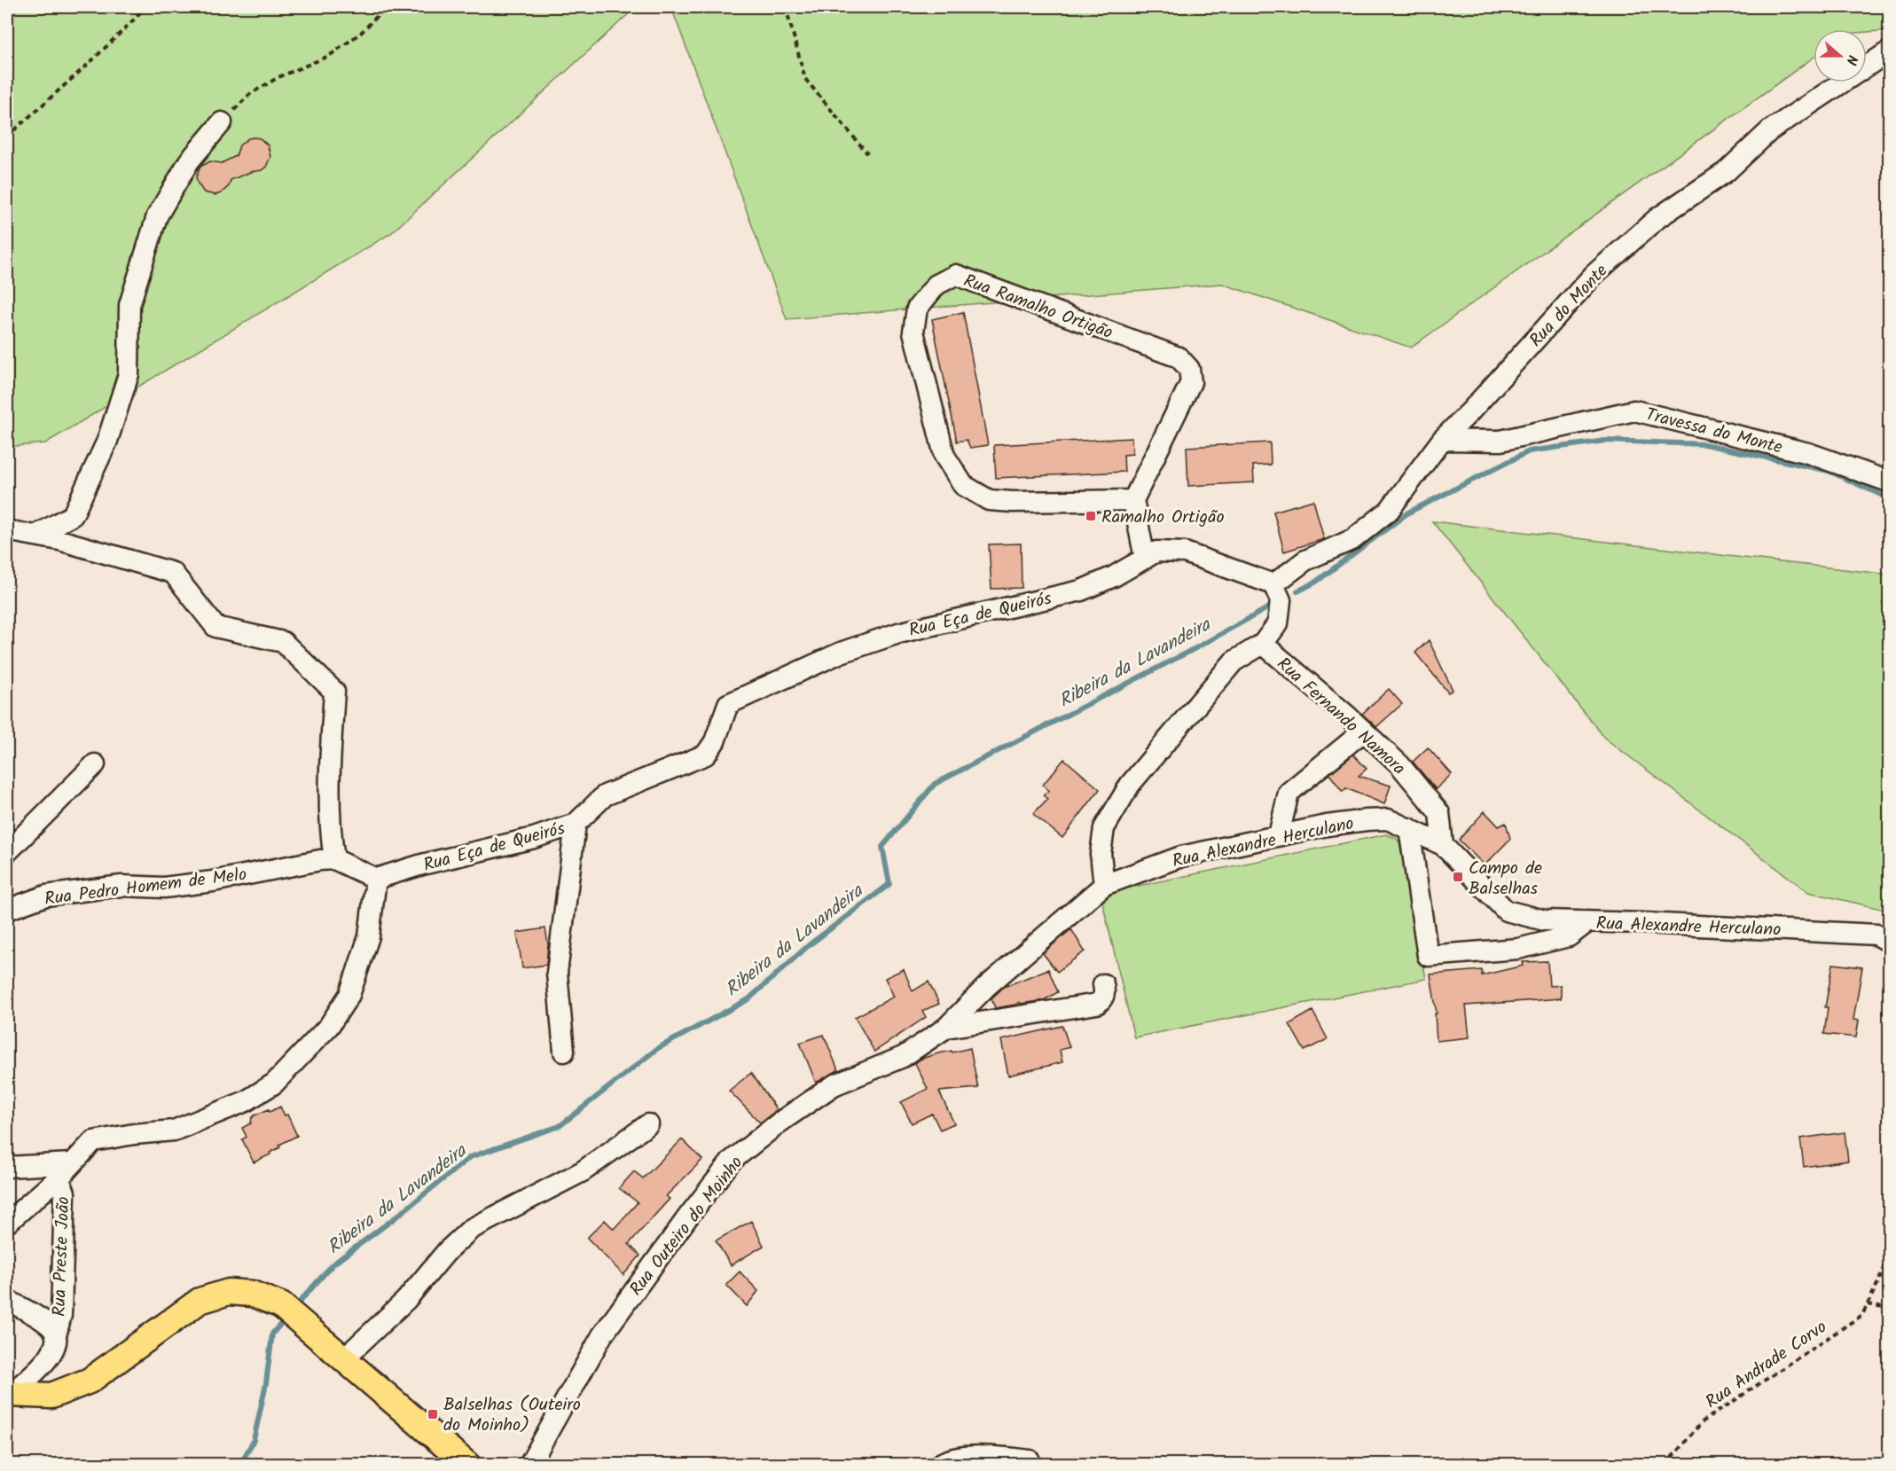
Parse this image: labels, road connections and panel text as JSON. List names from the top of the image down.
{
  "streets": {
    "street": [
      "Rua do Monte",
      "Rua Ramalho Ortigão",
      "Travessa do Monte",
      "Rua Eça de Queirós",
      "Rua Fernando Namora",
      "Rua Alexandre Herculano",
      "Rua Pedro Homem de Melo",
      "Rua Outeiro do Moinho",
      "Rua Preste João"
    ],
    "path": ["Rua Andrade Corvo"]
  },
  "crossings": [
    ["Rua do Monte", "Travessa do Monte"],
    ["Rua do Monte", "Rua Eça de Queirós"],
    ["Rua Fernando Namora", "Rua Alexandre Herculano"],
    ["Rua Alexandre Herculano", "Rua Outeiro do Moinho"]
  ],
  "water": ["Ribeira da Lavandeira"],
  "places": {
    "transit": ["Ramalho Ortigão", "Campo de Balselhas", "Balselhas (Outeiro do Moinho)"]
  },
  "north": "right"
}
